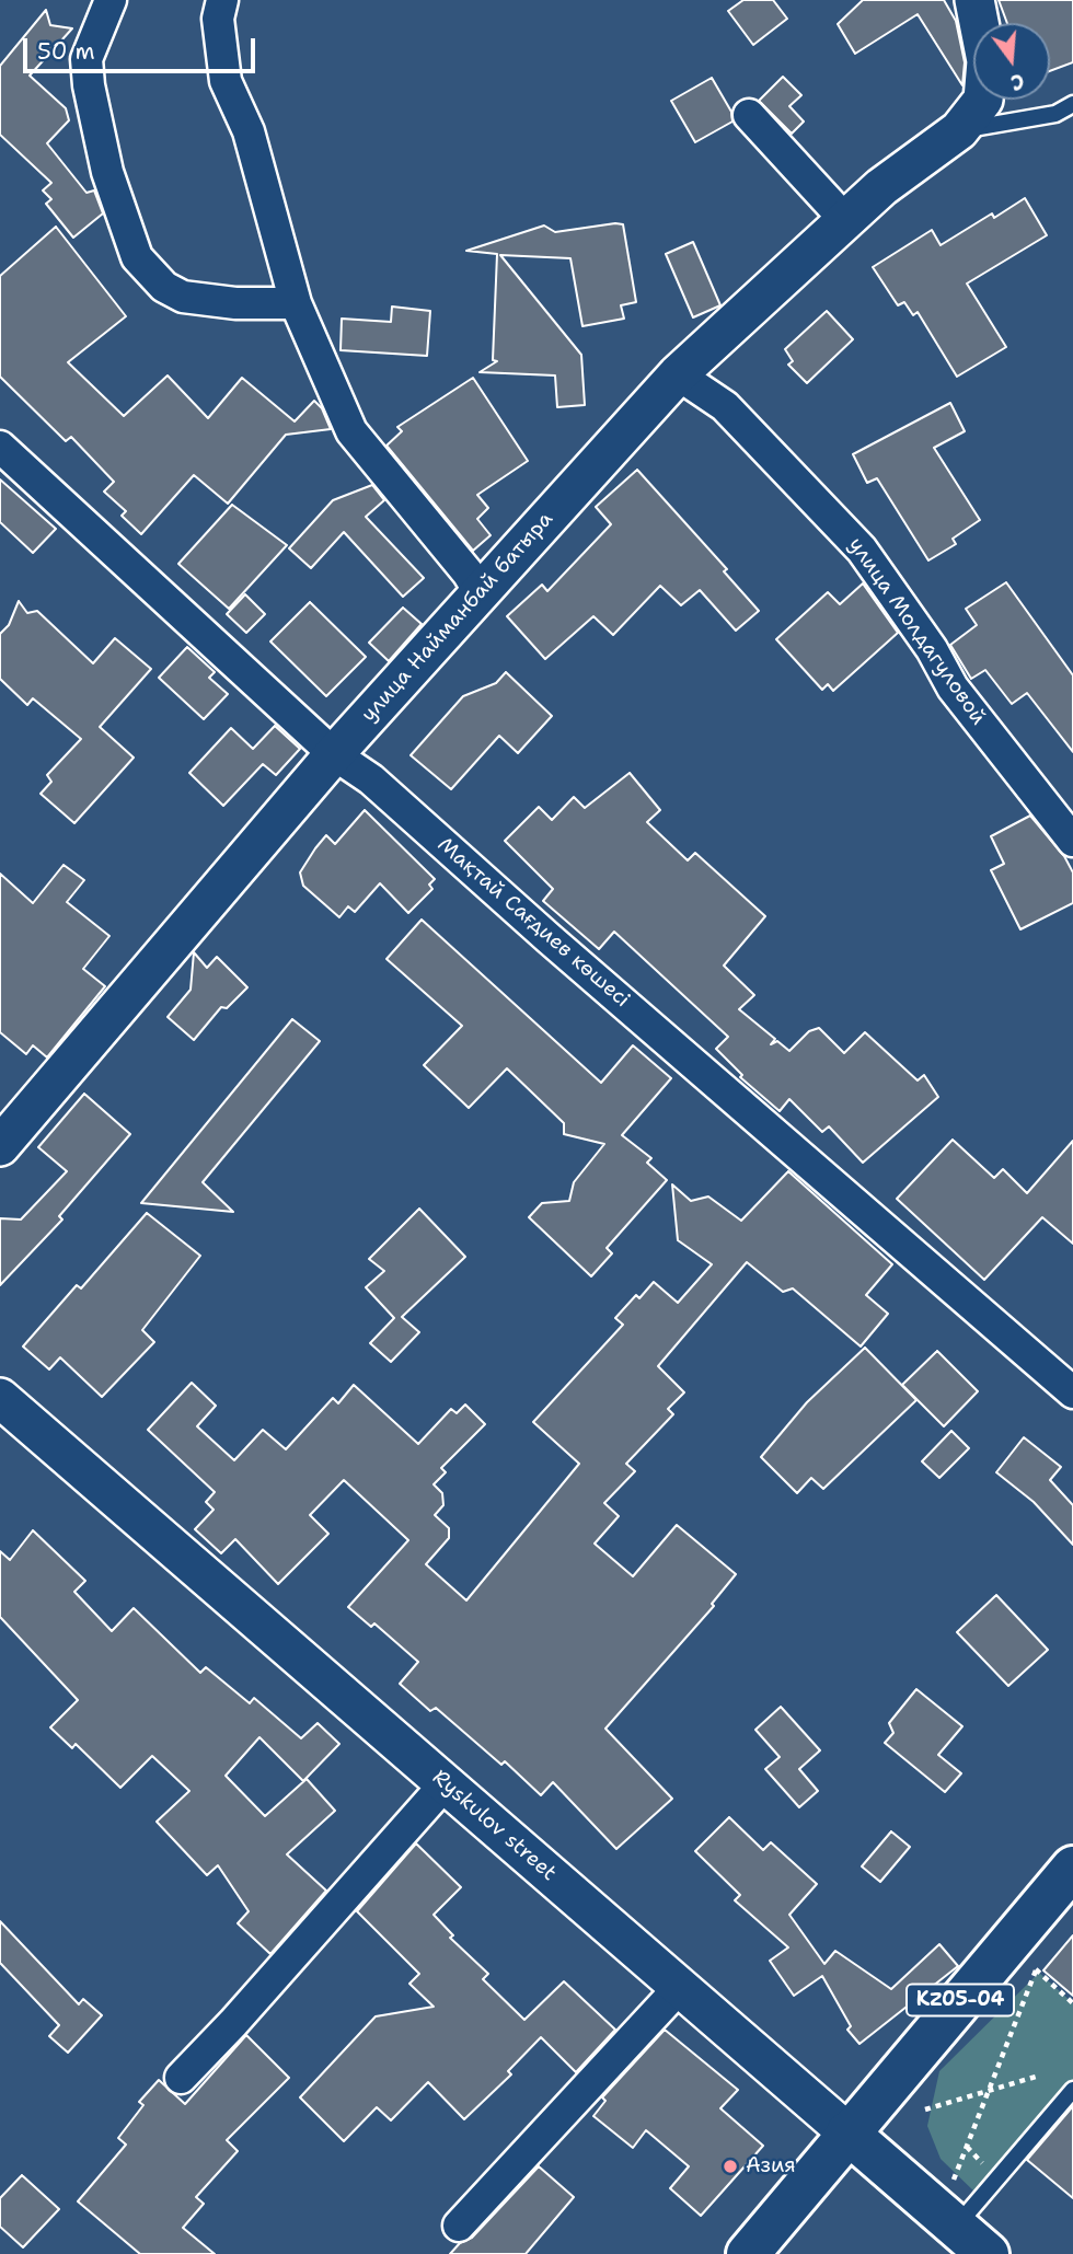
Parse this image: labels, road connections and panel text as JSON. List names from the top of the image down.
{
  "streets": {
    "main road": ["Ryskulov street", "KZ05-04"],
    "street": ["улица Найманбай батыра", "улица Молдагуловой", "Мақтай Сағдиев көшесі"]
  },
  "crossings": [
    ["улица Найманбай батыра", "улица Молдагуловой"],
    ["улица Найманбай батыра", "Мақтай Сағдиев көшесі"],
    ["Ryskulov street", "KZ05-04"]
  ],
  "places": ["Азия"],
  "scale_bar": "50 m",
  "north": "bottom"
}
